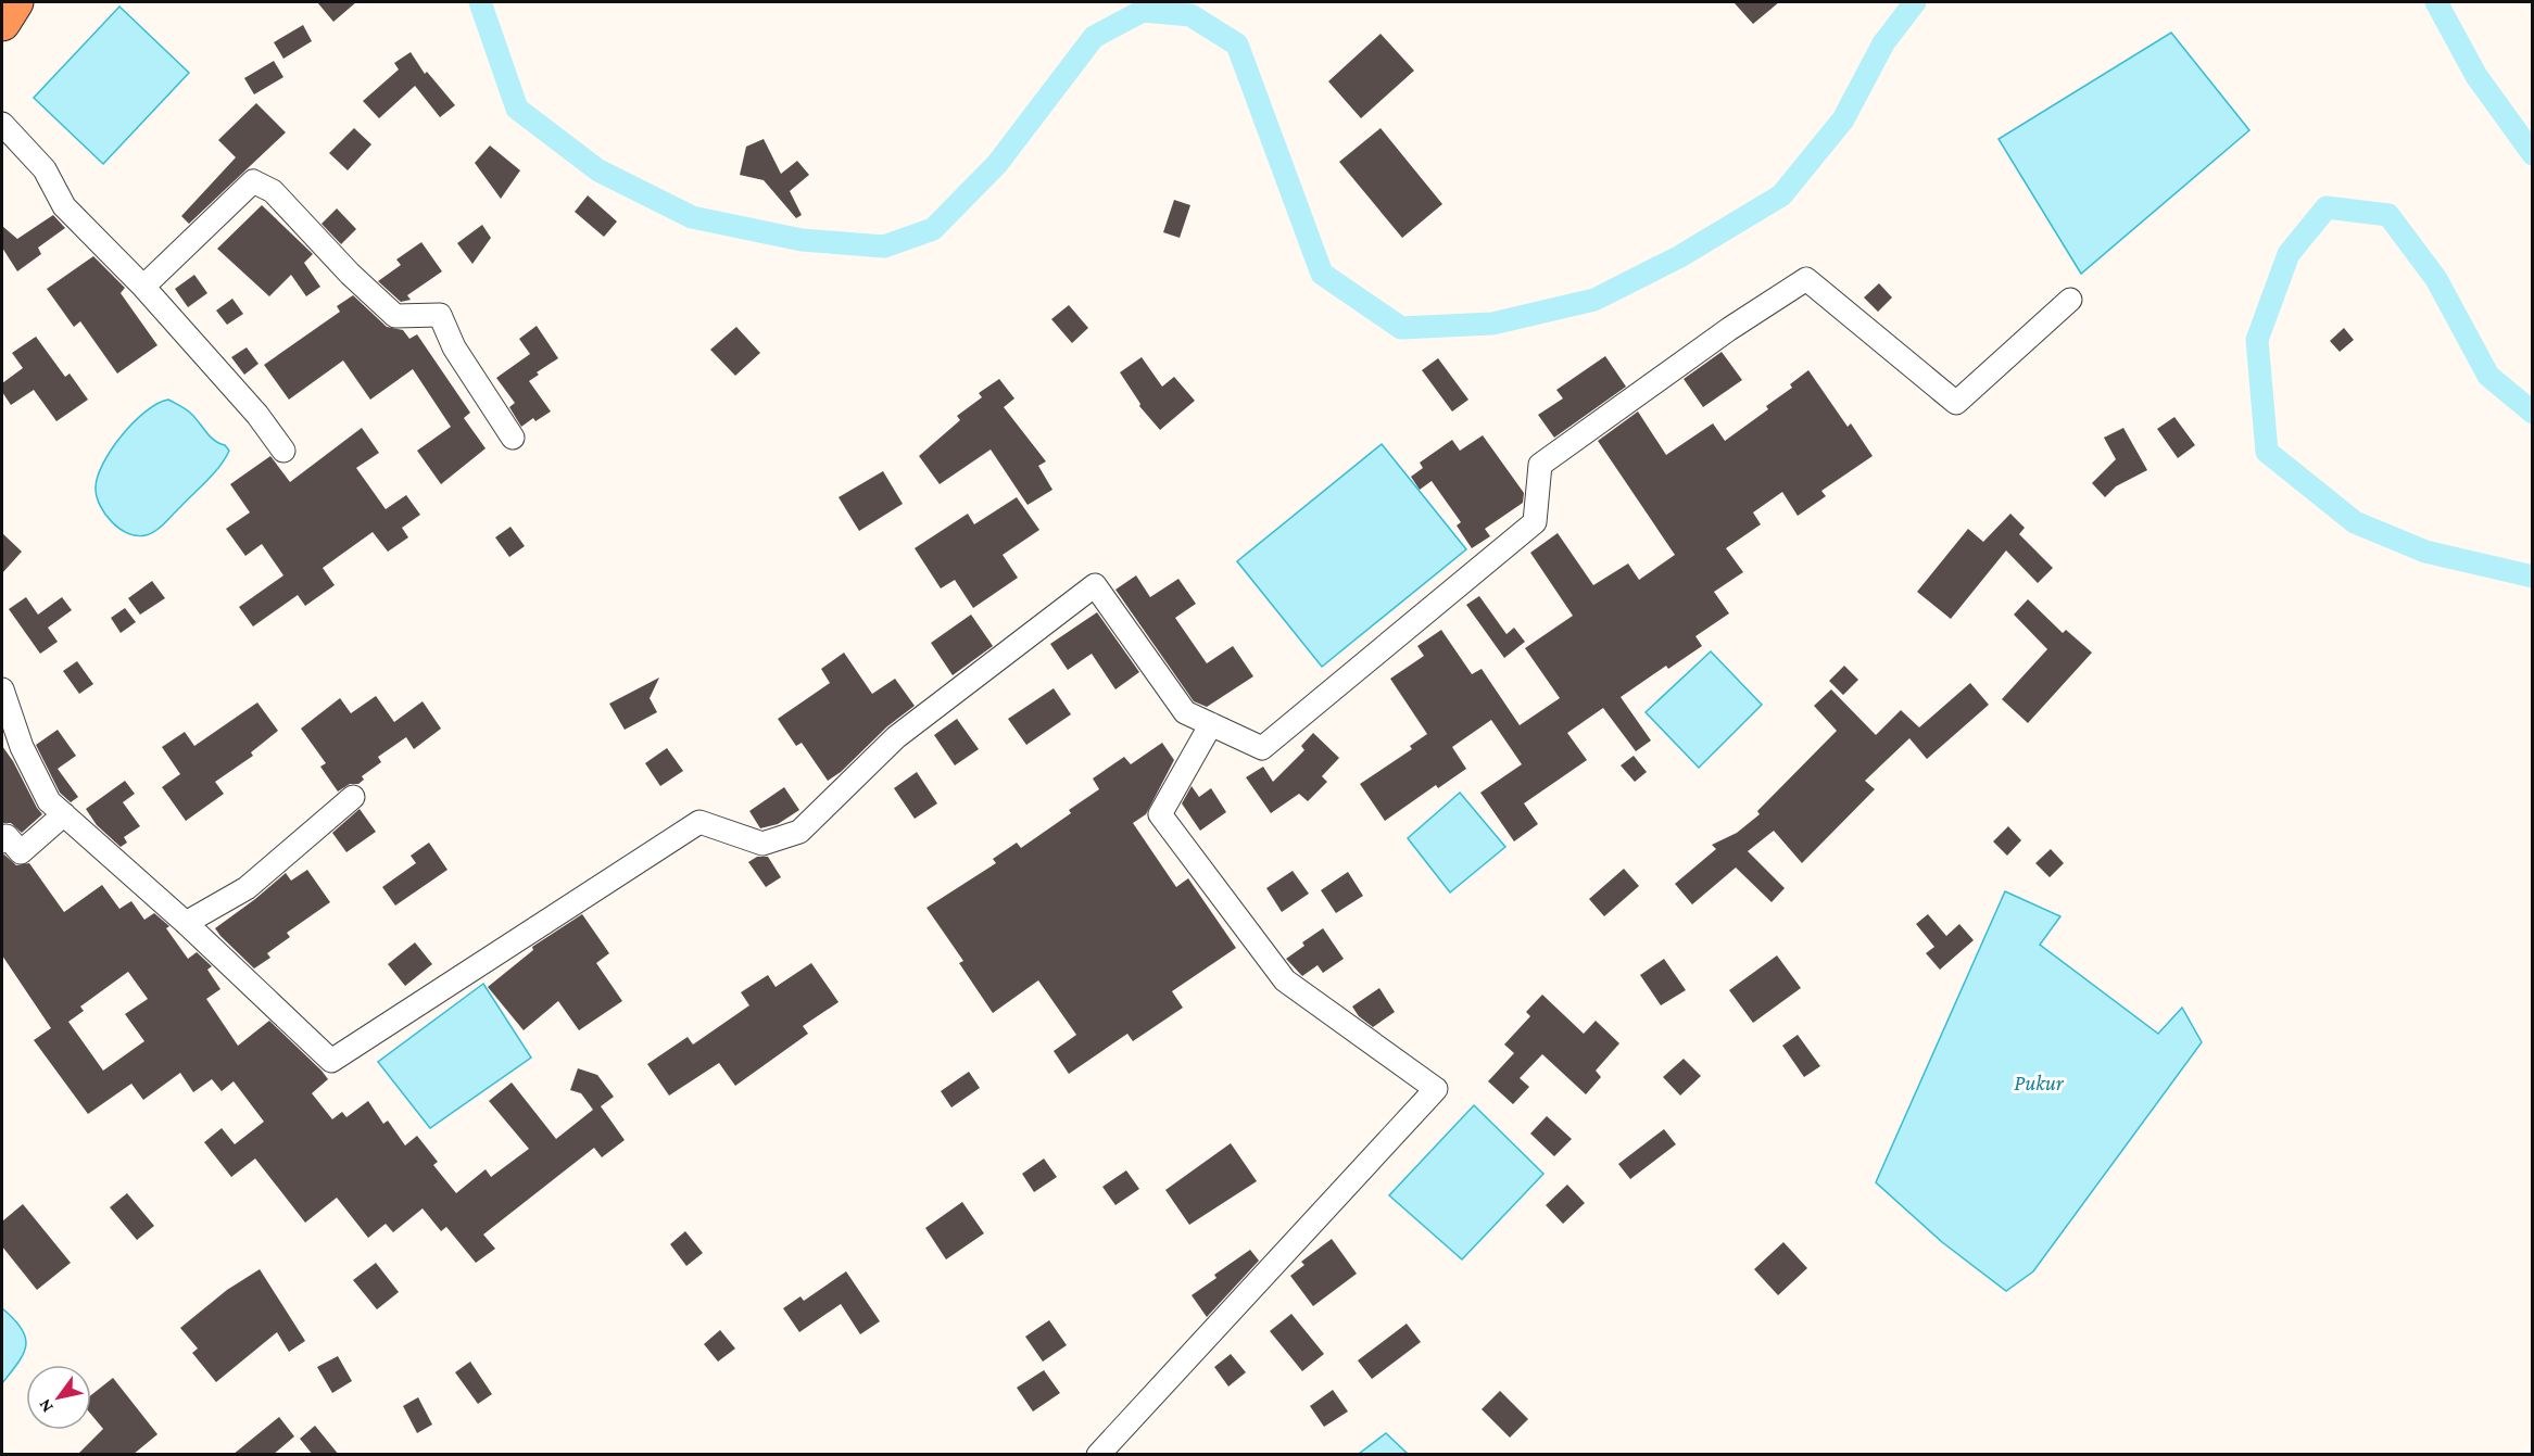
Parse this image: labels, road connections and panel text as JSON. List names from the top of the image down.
{
  "water": ["Pukur"],
  "north": "bottom left"
}
